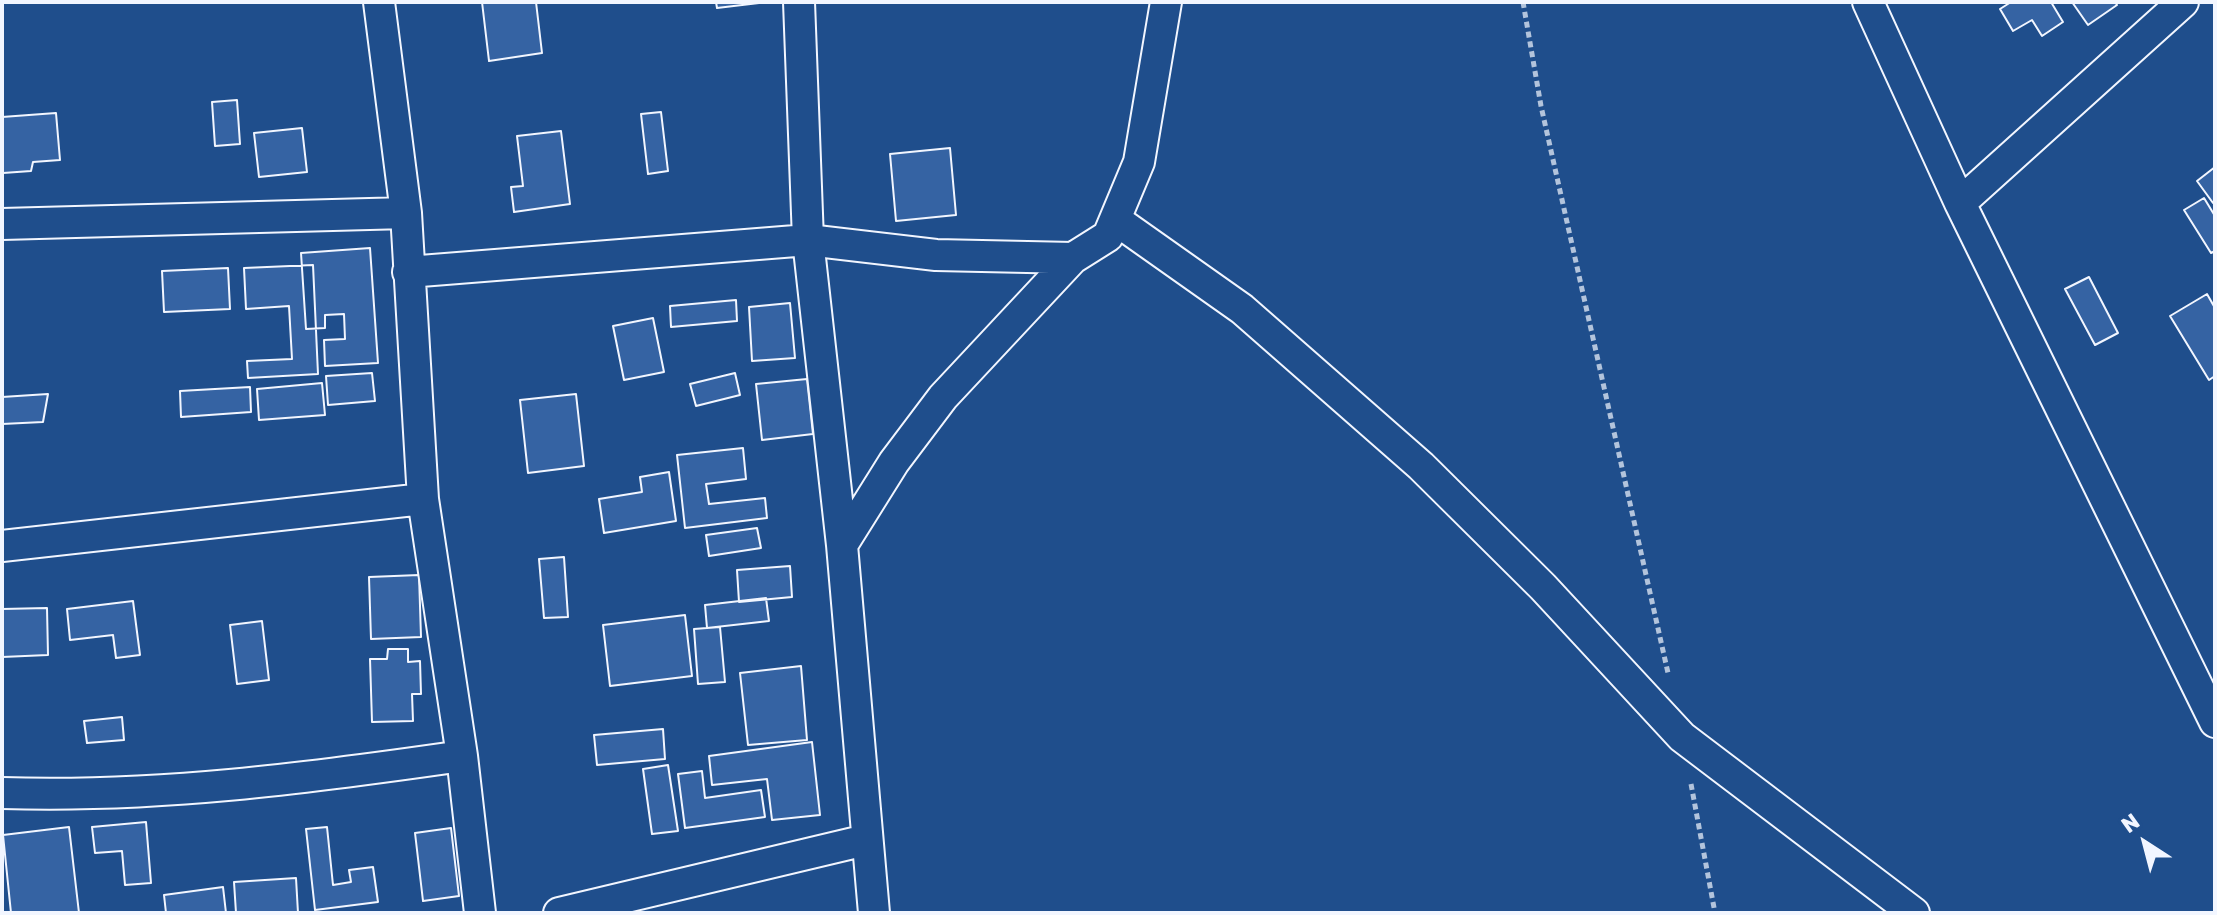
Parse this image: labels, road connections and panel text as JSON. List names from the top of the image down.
{
  "north": "top left"
}
